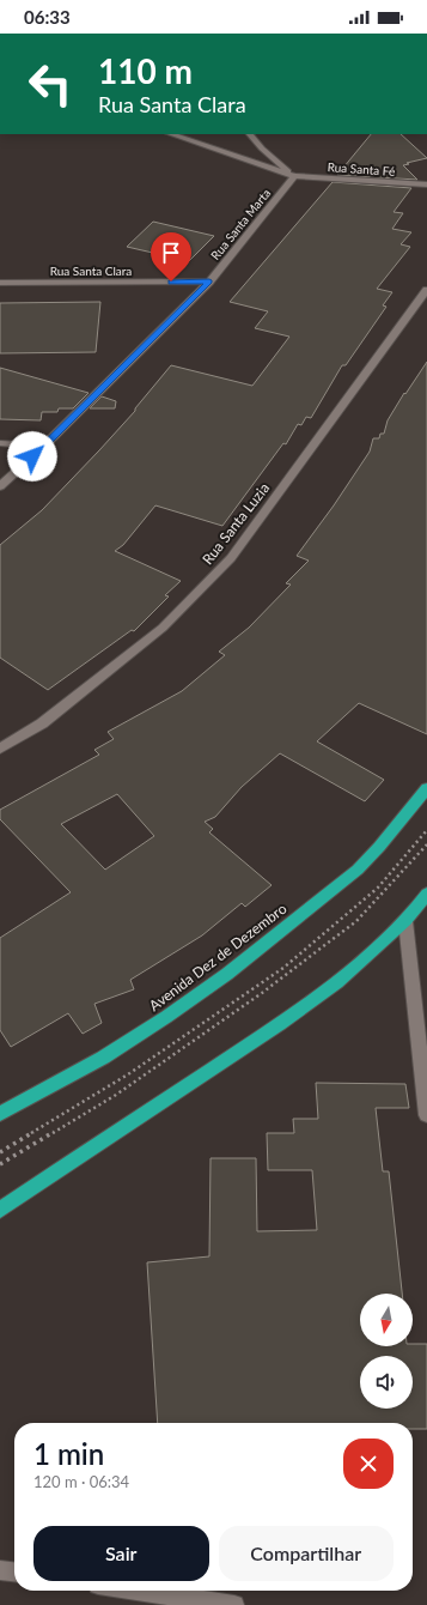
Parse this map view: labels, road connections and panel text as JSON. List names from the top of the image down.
{
  "streets": {
    "highway": ["Avenida Dez de Dezembro"],
    "street": [
      "Rua Santa Fé",
      "Rua Santa Marta",
      "Rua Santa Clara",
      "Rua Santa Luzia"
    ]
  },
  "crossings": [
    ["Rua Santa Fé", "Rua Santa Marta"],
    ["Rua Santa Marta", "Rua Santa Clara"]
  ],
  "north": "bottom",
  "page": {
    "status": "06:33",
    "turn": ["110 m", "Rua Santa Clara"],
    "heading": ["1 min", "120 m · 06:34"],
    "buttons": ["Sair", "Compartilhar"]
  }
}
